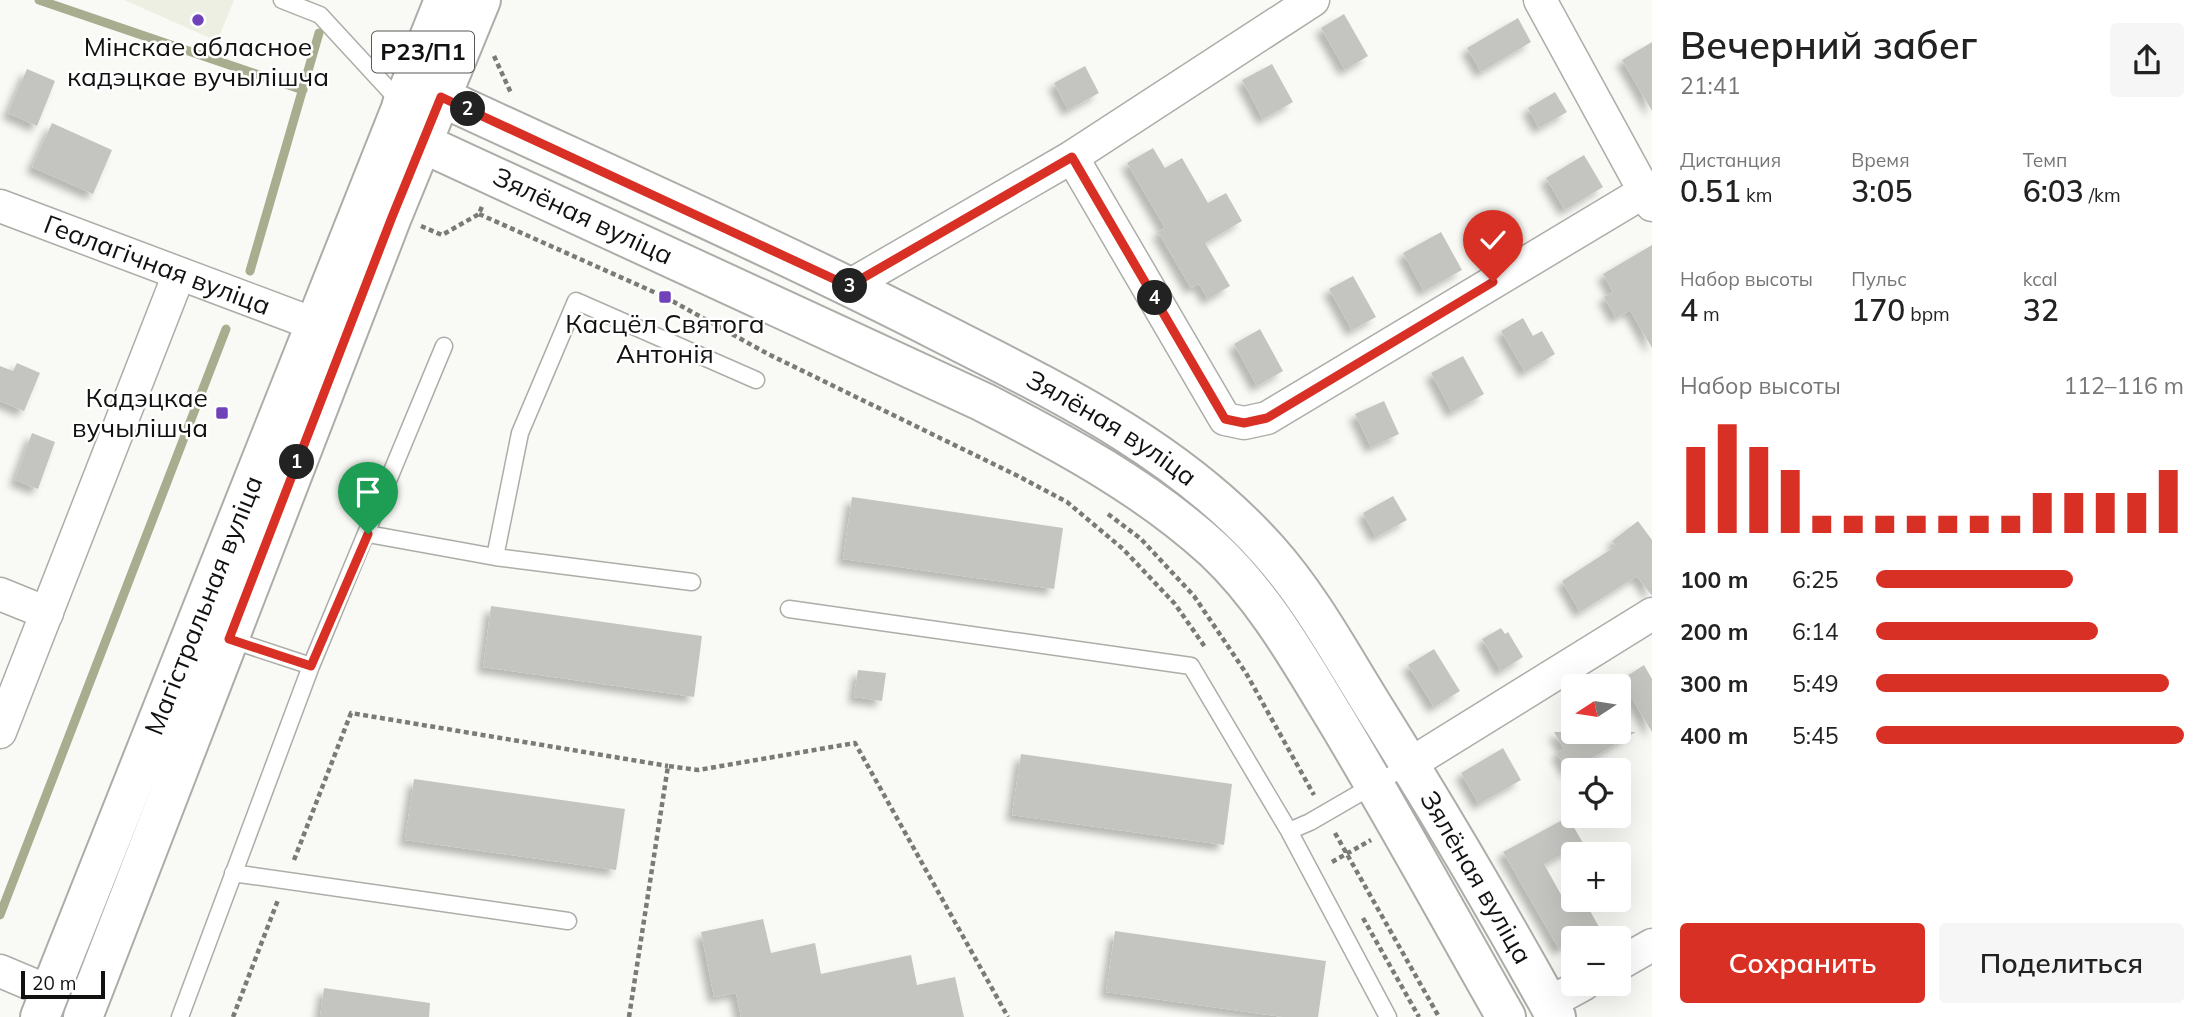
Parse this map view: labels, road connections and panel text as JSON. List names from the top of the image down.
{
  "streets": {
    "street": [
      "Р23/П1",
      "Зялёная вуліца",
      "Геалагічная вуліца",
      "Магістральная вуліца"
    ]
  },
  "crossings": [
    ["Зялёная вуліца", "Магістральная вуліца"],
    ["Геалагічная вуліца", "Магістральная вуліца"]
  ],
  "places": {
    "other": ["Мінскае абласное кадэцкае вучылішча"],
    "transit": ["Касцёл Святога Антонія", "Кадэцкае вучылішча"]
  },
  "scale_bar": "20 m",
  "north": "left",
  "page": {
    "heading": ["Вечерний забег", "21:41"],
    "pins": [
      "2",
      "3",
      "4",
      "1"
    ],
    "stats": [
      ["Дистанция", "0.51 km"],
      ["Время", "3:05"],
      ["Темп", "6:03 /km"],
      ["Набор высоты", "4 m"],
      ["Пульс", "170 bpm"],
      ["kcal", "32"]
    ],
    "chart": ["Набор высоты", "112–116 m"],
    "list": [
      {
        "name": "100 m",
        "note": "6:25"
      },
      {
        "name": "200 m",
        "note": "6:14"
      },
      {
        "name": "300 m",
        "note": "5:49"
      },
      {
        "name": "400 m",
        "note": "5:45"
      }
    ],
    "map_buttons": ["+", "−"],
    "buttons": ["Сохранить", "Поделиться"],
    "scale": "20 m"
  }
}
